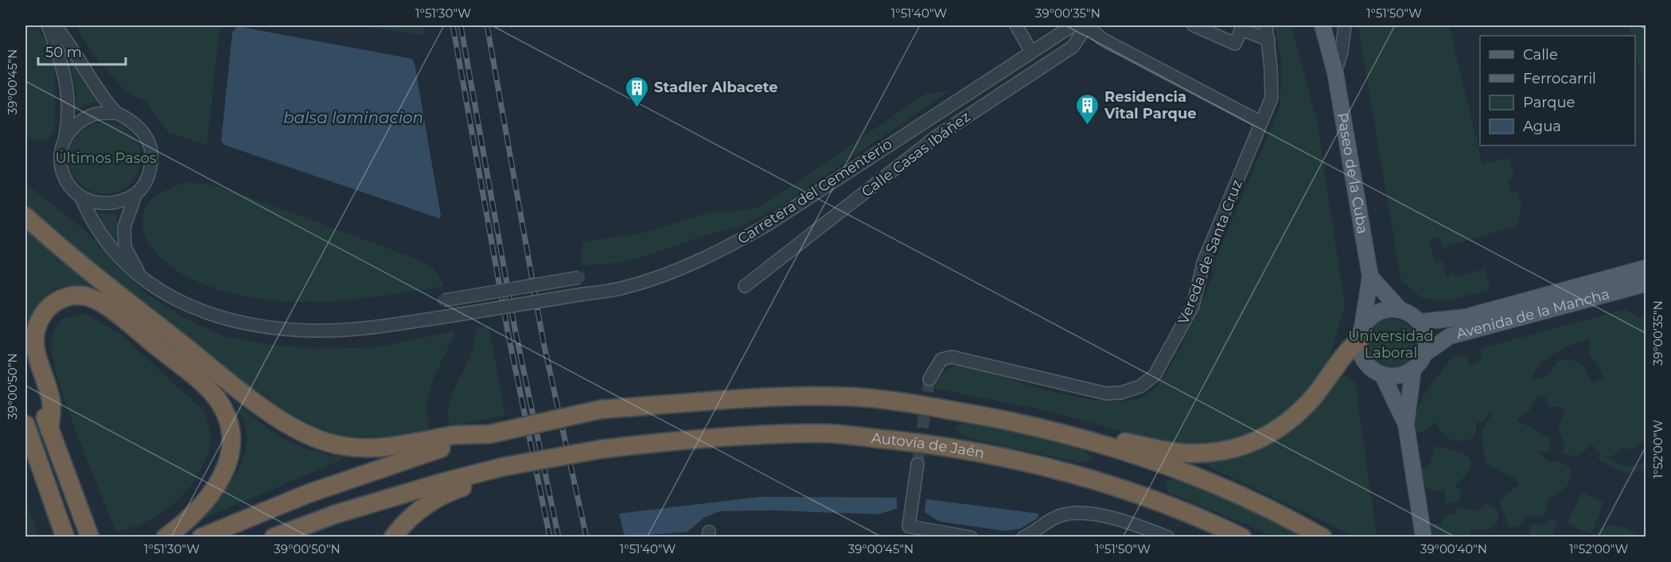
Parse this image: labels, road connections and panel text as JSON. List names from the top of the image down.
{
  "streets": {
    "highway": ["Autovía de Jaén"],
    "main road": ["Paseo de la Cuba", "Avenida de la Mancha"],
    "street": ["Calle Casas Ibáñez", "Carretera del Cementerio", "Vereda de Santa Cruz"]
  },
  "water": ["balsa laminacion"],
  "parks": ["Últimos Pasos", "Universidad Laboral"],
  "places": {
    "building": ["Stadler Albacete", "Residencia Vital Parque"]
  },
  "legend": [
    "Calle",
    "Ferrocarril",
    "Parque",
    "Agua"
  ],
  "scale_bar": "50 m",
  "coordinates": [
    "1°51'30\"W",
    "1°51'40\"W",
    "39°00'35\"N",
    "1°51'50\"W",
    "39°00'45\"N",
    "39°00'50\"N",
    "1°52'00\"W",
    "39°00'40\"N"
  ]
}
